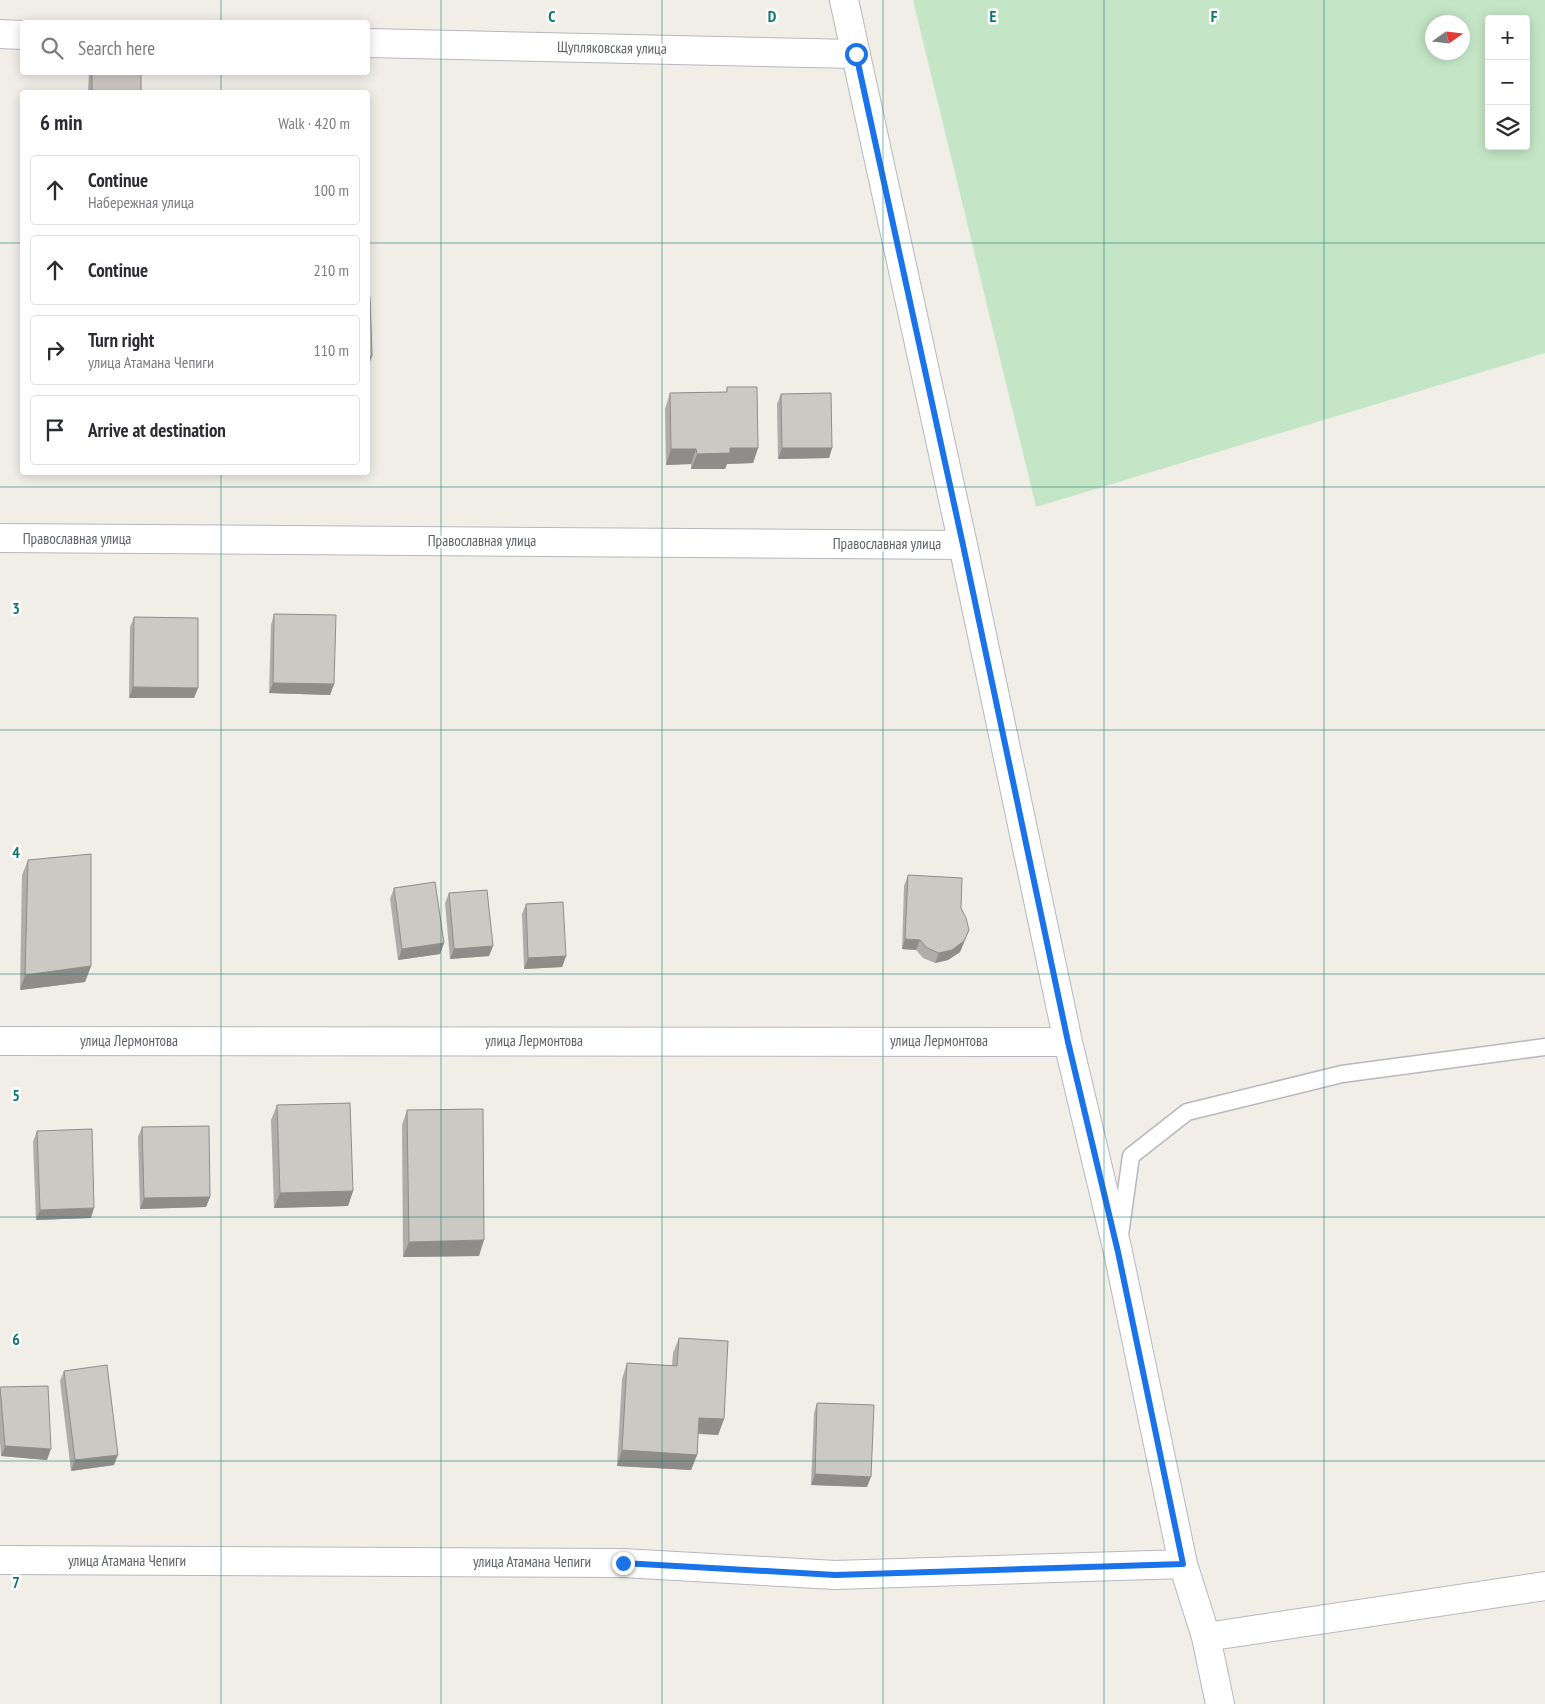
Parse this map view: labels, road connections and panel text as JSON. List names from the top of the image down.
{
  "streets": {
    "street": [
      "Щупляковская улица",
      "Православная улица",
      "улица Лермонтова",
      "улица Атамана Чепиги"
    ]
  },
  "north": "right",
  "page": {
    "map_buttons": ["+", "−"],
    "search": "Search here",
    "heading": ["6 min", "Walk · 420 m"],
    "list": [
      ["Continue", "Набережная улица", "100 m"],
      ["Continue", "210 m"],
      ["Turn right", "улица Атамана Чепиги", "110 m"],
      "Arrive at destination"
    ]
  },
  "grid": {
    "columns": [
      "C",
      "D",
      "E",
      "F"
    ],
    "rows": [
      "3",
      "4",
      "5",
      "6",
      "7"
    ]
  }
}
